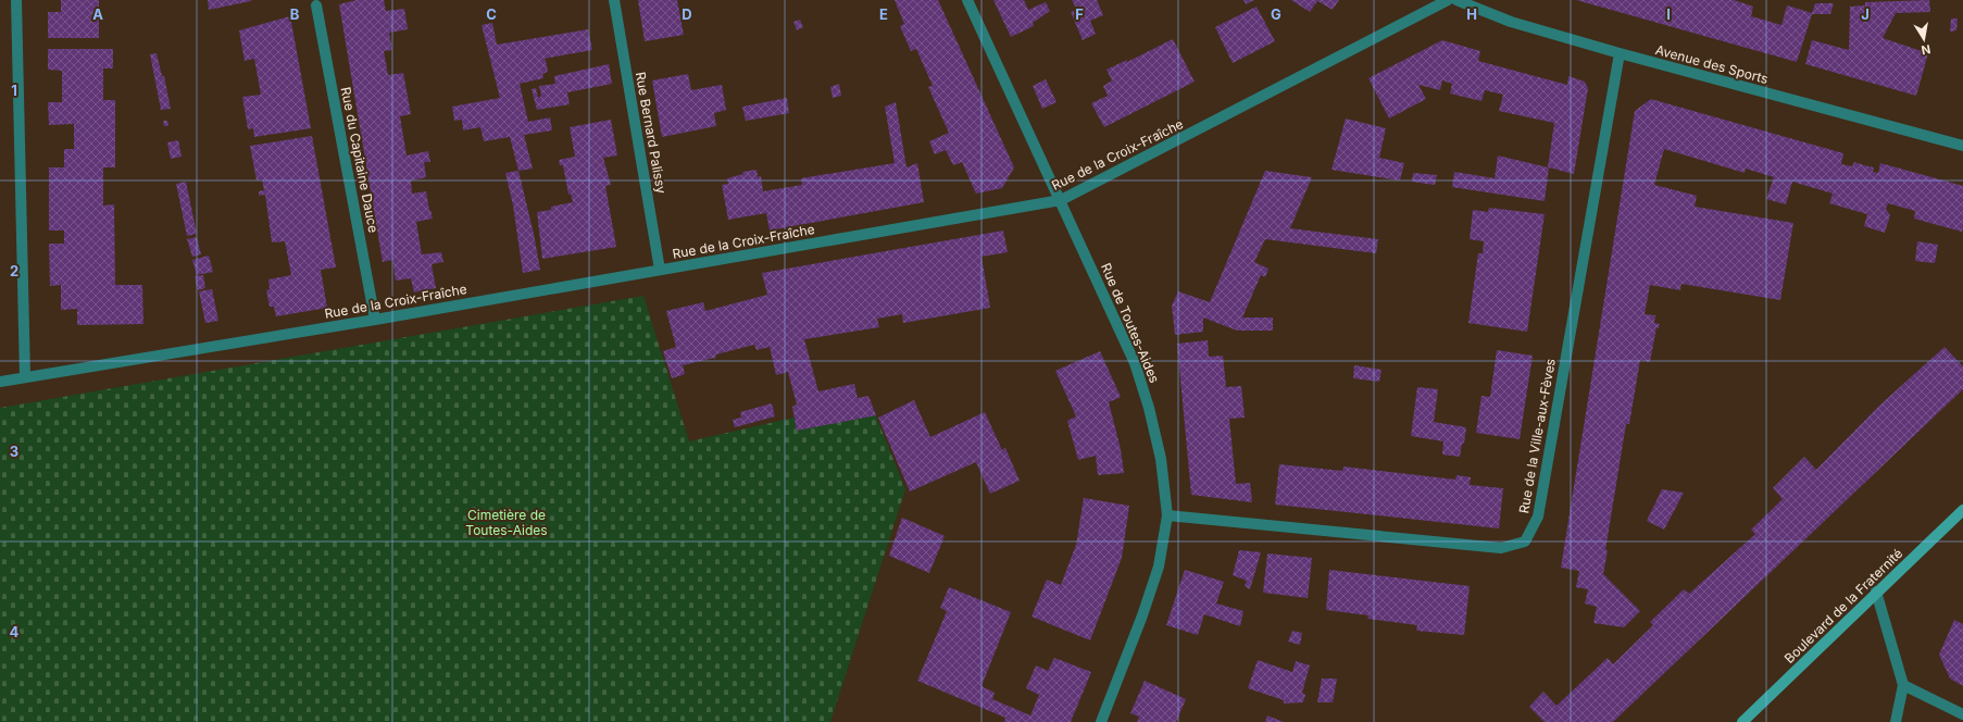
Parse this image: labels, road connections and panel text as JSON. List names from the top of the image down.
{
  "streets": {
    "main road": ["Boulevard de la Fraternité"],
    "street": [
      "Avenue des Sports",
      "Rue Bernard Palissy",
      "Rue de la Croix-Fraîche",
      "Rue du Capitaine Dauce",
      "Rue de Toutes-Aides",
      "Rue de la Ville-aux-Fèves"
    ]
  },
  "crossings": [
    ["Avenue des Sports", "Rue de la Ville-aux-Fèves"],
    ["Rue Bernard Palissy", "Rue de la Croix-Fraîche"],
    ["Rue de la Croix-Fraîche", "Rue du Capitaine Dauce"],
    ["Rue de la Croix-Fraîche", "Rue de Toutes-Aides"],
    ["Rue de Toutes-Aides", "Rue de la Ville-aux-Fèves"]
  ],
  "parks": ["Cimetière de Toutes-Aides"],
  "north": "bottom",
  "grid": {
    "columns": [
      "A",
      "B",
      "C",
      "D",
      "E",
      "F",
      "G",
      "H",
      "I",
      "J"
    ],
    "rows": [
      "1",
      "2",
      "3",
      "4"
    ]
  }
}
